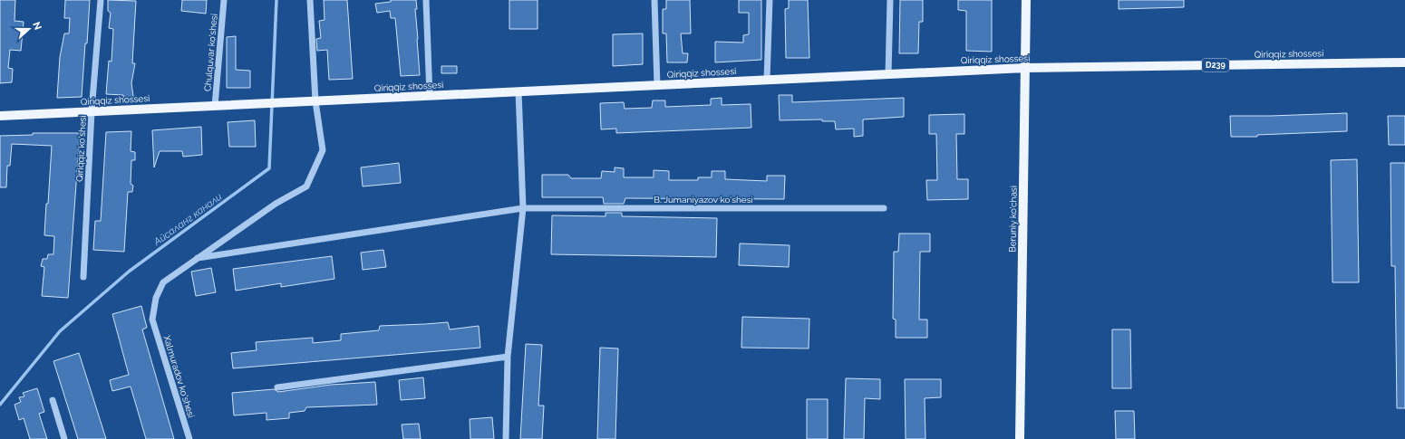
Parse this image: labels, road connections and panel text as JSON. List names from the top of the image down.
{
  "streets": {
    "main road": ["Qiriqqiz shossesi", "D239", "Beruniy ko'chasi"],
    "street": [
      "Chulquvar ko'shesi",
      "Qiriqqiz ko'shesi",
      "B. Jumaniyazov ko'shesi",
      "Xalmuradov ko'shesi"
    ]
  },
  "crossings": [
    ["Chulquvar ko'shesi", "Qiriqqiz shossesi"],
    ["Qiriqqiz shossesi", "Qiriqqiz ko'shesi"],
    ["Qiriqqiz shossesi", "Beruniy ko'chasi"],
    ["B. Jumaniyazov ko'shesi", "Xalmuradov ko'shesi"]
  ],
  "water": ["Айсаланг канали"],
  "north": "right"
}
